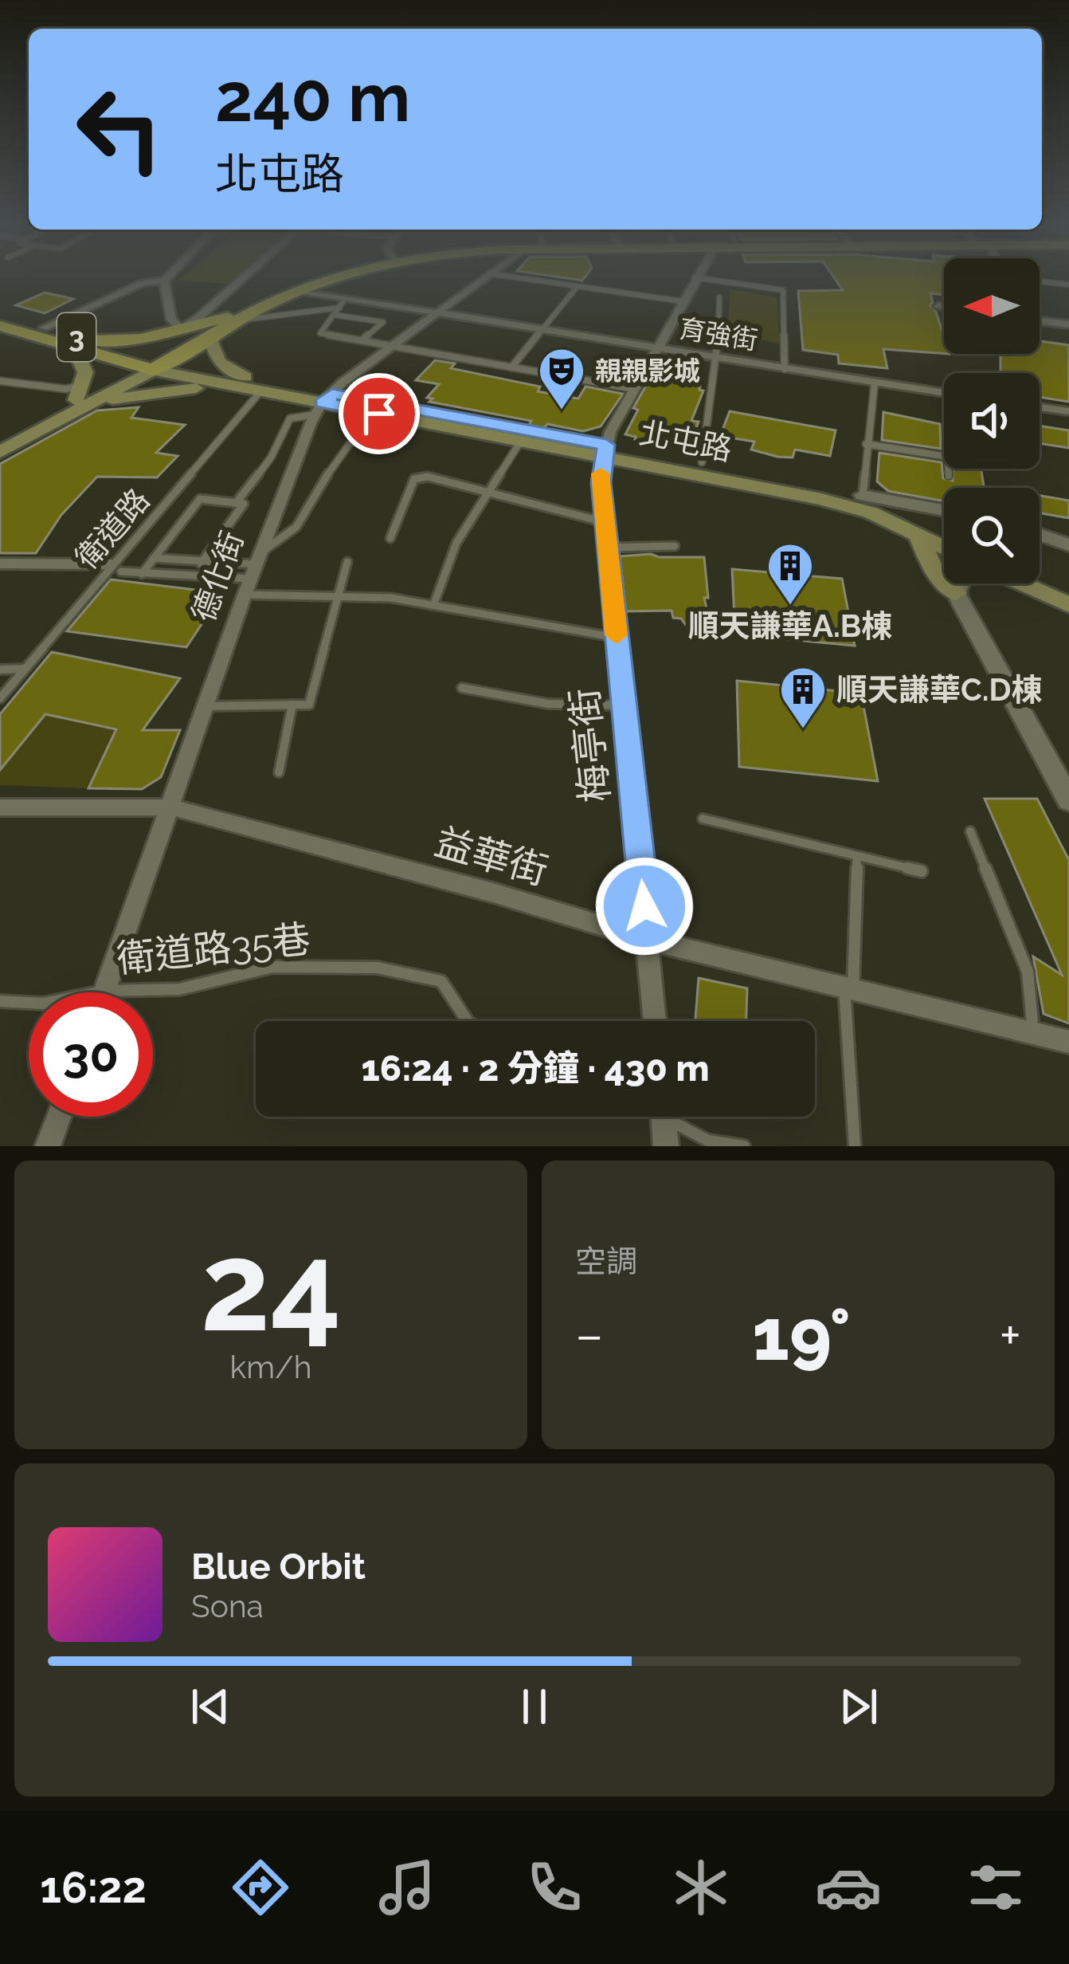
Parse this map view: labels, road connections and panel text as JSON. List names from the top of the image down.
{
  "streets": {
    "main road": ["3", "北屯路"],
    "street": [
      "育強街",
      "德化街",
      "梅亭街",
      "益華街"
    ],
    "lane": ["衛道路", "衛道路35巷"]
  },
  "crossings": [
    ["育強街", "德化街"],
    ["北屯路", "衛道路"],
    ["北屯路", "德化街"],
    ["北屯路", "梅亭街"],
    ["德化街", "益華街"],
    ["德化街", "衛道路35巷"],
    ["梅亭街", "益華街"]
  ],
  "places": {
    "theatre": ["親親影城"],
    "building": ["順天謙華A.B棟", "順天謙華C.D棟"]
  },
  "north": "left",
  "page": {
    "turn": ["240 m", "北屯路"],
    "limit": "30",
    "trip": "16:24 · 2 分鐘 · 430 m",
    "tile": [
      ["24", "km/h"],
      "空調"
    ],
    "heat": ["−", "19°", "+"],
    "song": ["Blue Orbit", "Sona"],
    "tabs": "16:22"
  }
}
